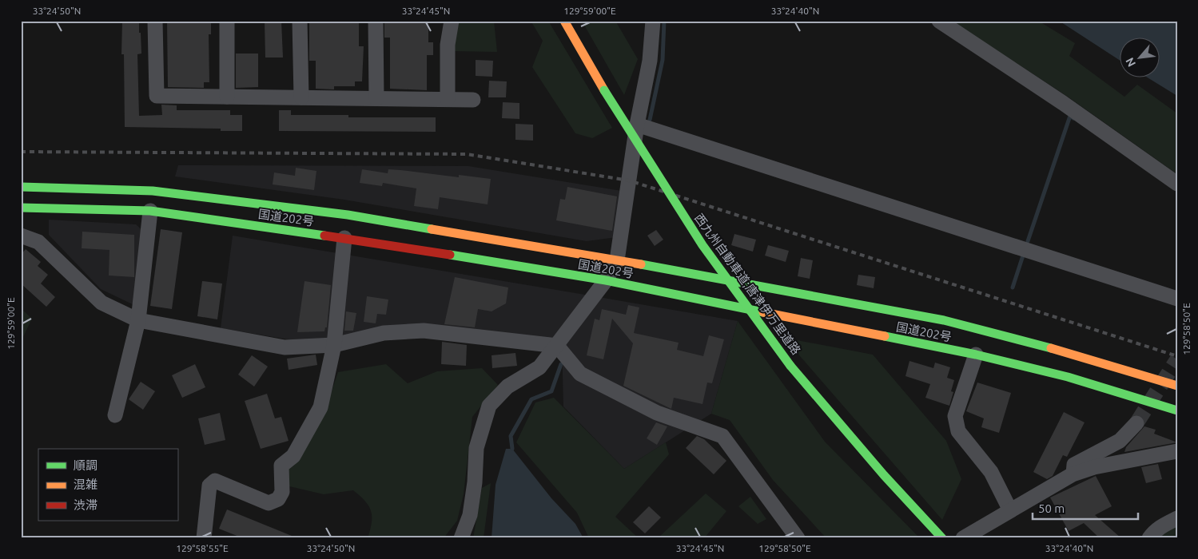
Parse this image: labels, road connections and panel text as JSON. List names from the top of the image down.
{
  "streets": {
    "highway": ["国道202号", "西九州自動車道;唐津伊万里道路"]
  },
  "legend": ["順調", "混雑", "渋滞"],
  "scale_bar": "50 m",
  "north": "bottom left",
  "coordinates": [
    "33°24'50\"N",
    "33°24'45\"N",
    "129°59'00\"E",
    "33°24'40\"N",
    "129°58'50\"E",
    "129°58'55\"E"
  ]
}
